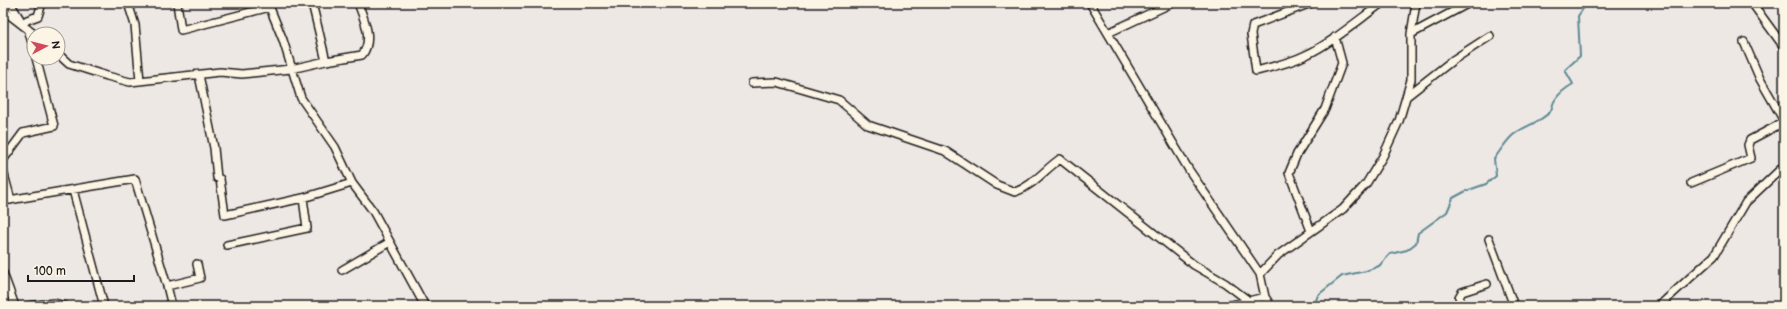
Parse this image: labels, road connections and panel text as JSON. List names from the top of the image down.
{
  "scale_bar": "100 m",
  "north": "right"
}
